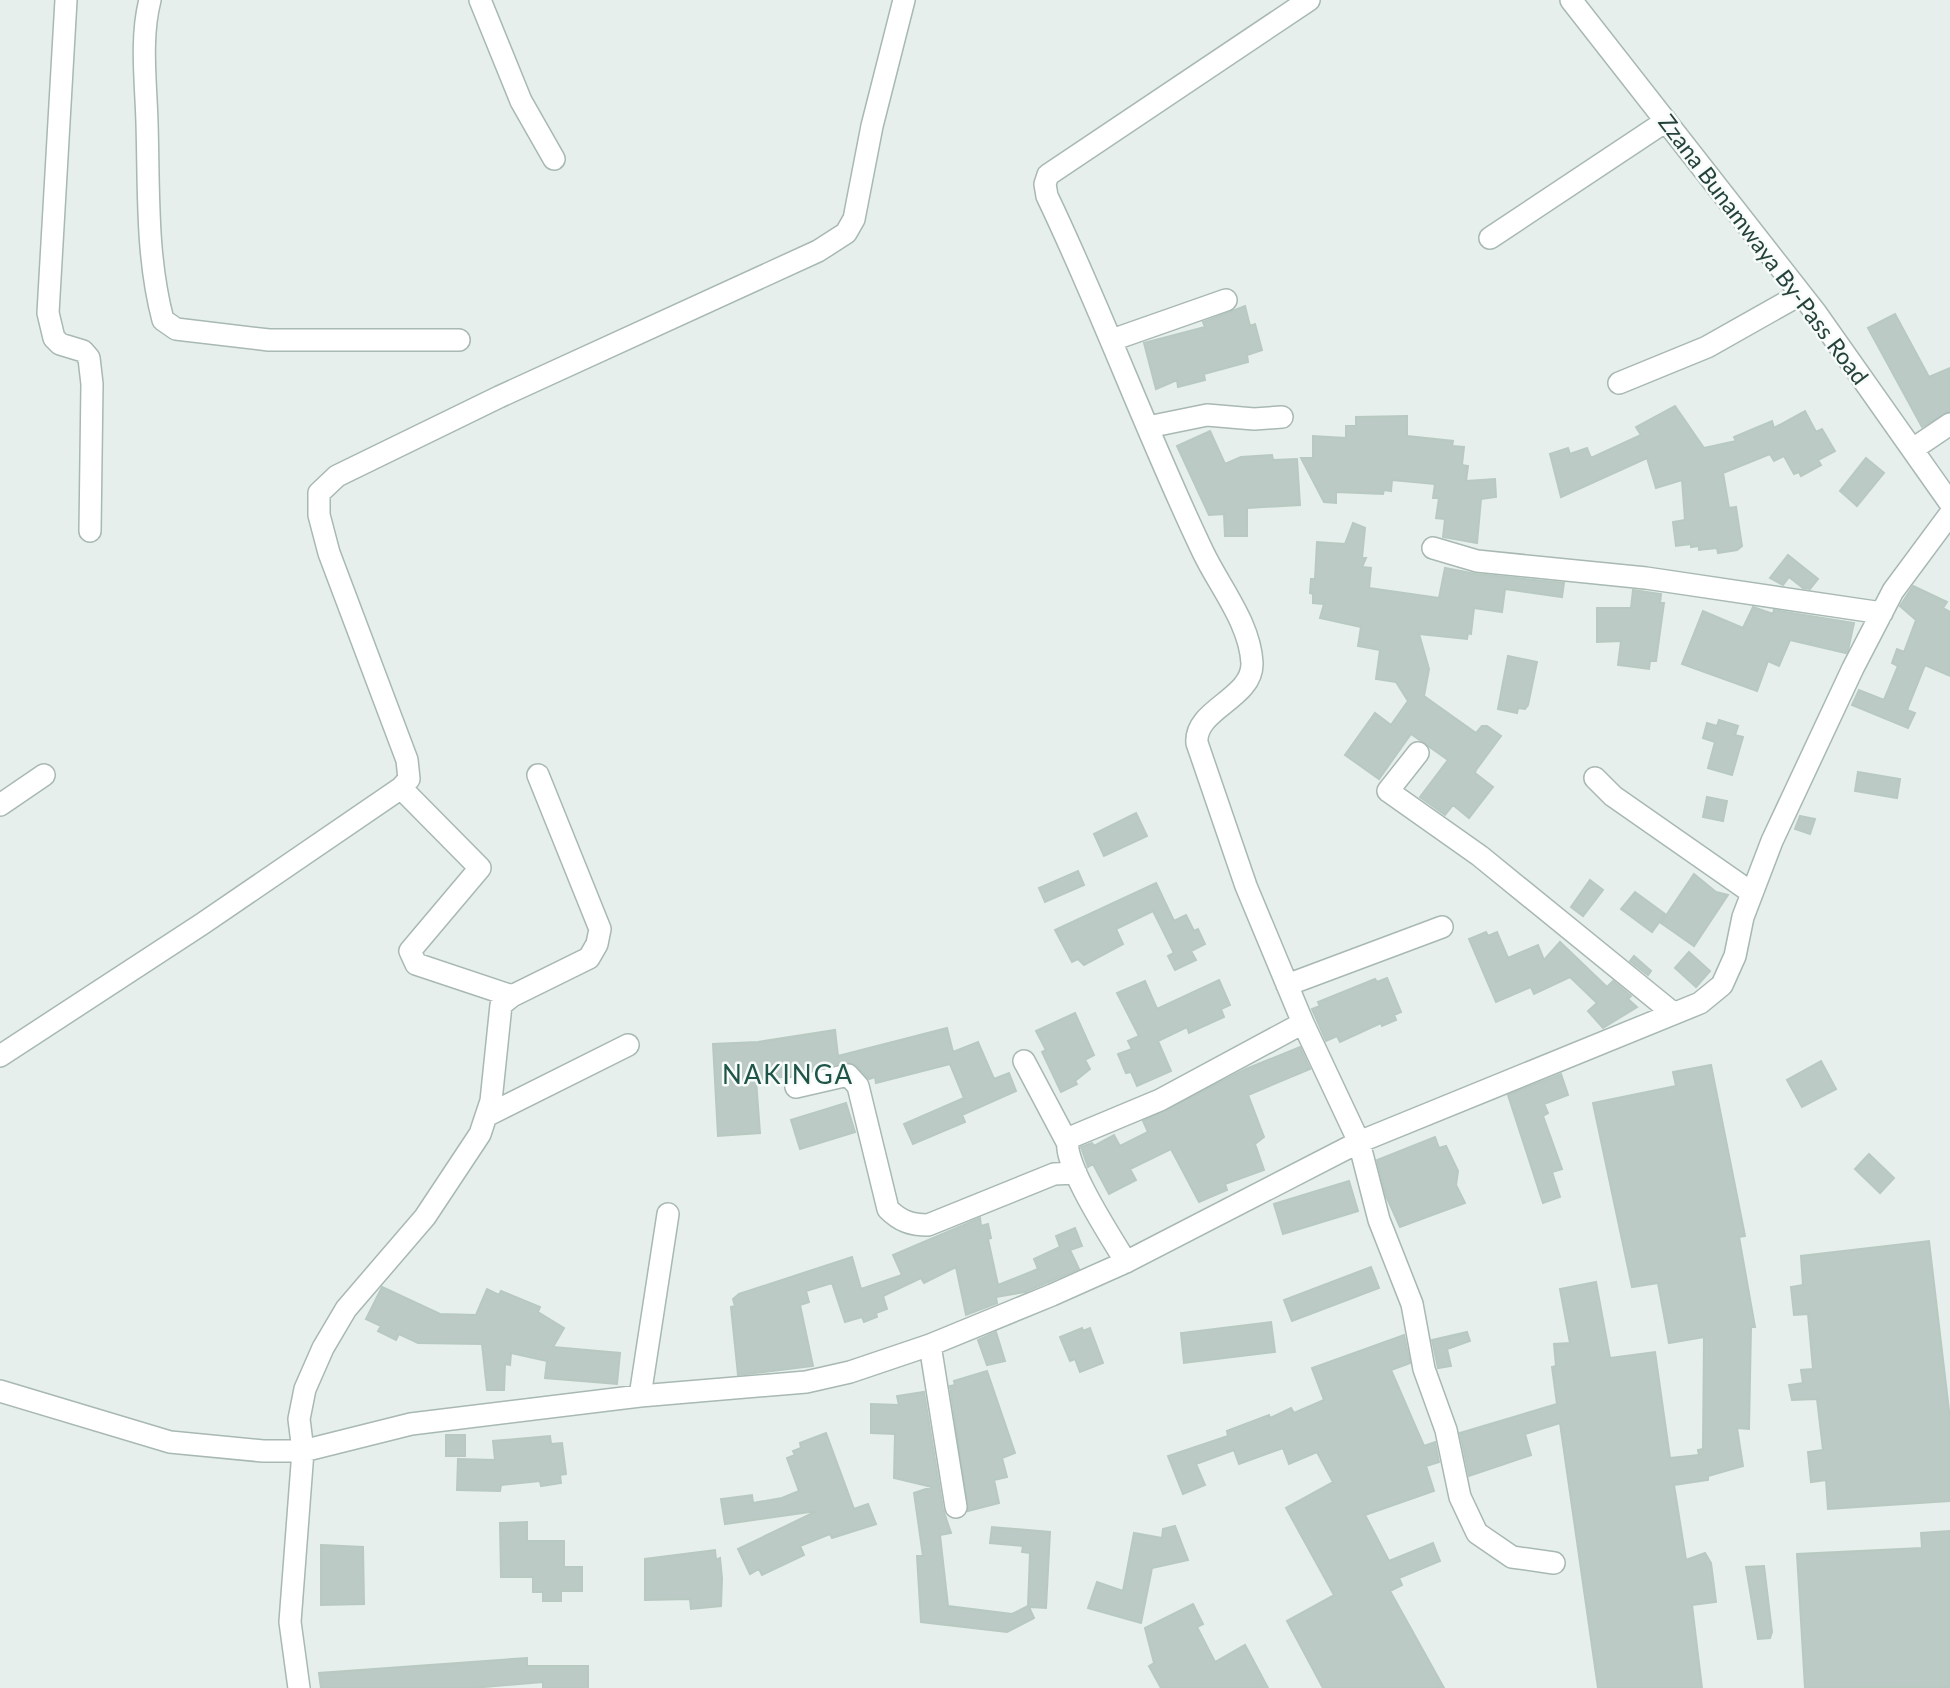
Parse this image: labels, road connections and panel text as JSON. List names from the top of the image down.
{
  "streets": {
    "street": ["Zzana Bunamwaya By-Pass Road"]
  },
  "districts": ["NAKINGA"]
}
